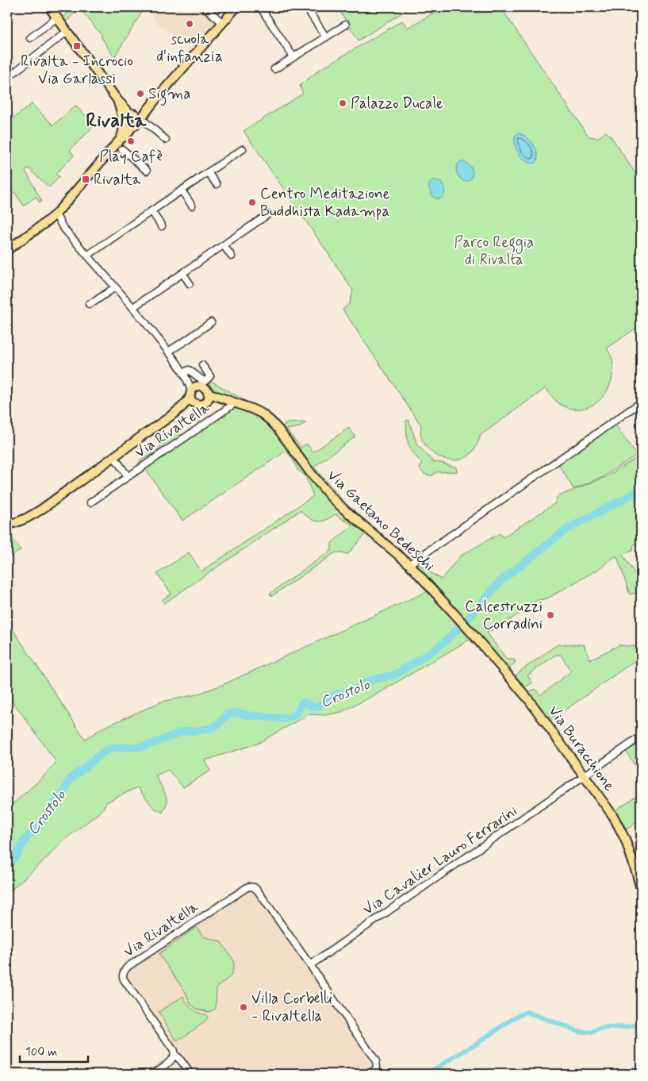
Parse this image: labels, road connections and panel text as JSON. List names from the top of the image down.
{
  "streets": {
    "main road": ["Via Gaetano Bedeschi", "Via Buracchione"],
    "street": ["Via Rivaltella", "Via Cavalier Lauro Ferrarini"]
  },
  "crossings": [
    ["Via Rivaltella", "Via Gaetano Bedeschi"],
    ["Via Rivaltella", "Via Cavalier Lauro Ferrarini"],
    ["Via Gaetano Bedeschi", "Via Buracchione"],
    ["Via Buracchione", "Via Cavalier Lauro Ferrarini"]
  ],
  "districts": ["Rivalta"],
  "water": ["Crostolo"],
  "parks": ["Parco Reggia di Rivalta"],
  "places": {
    "other": [
      "scuola d'infanzia",
      "Sigma",
      "Palazzo Ducale",
      "Play Cafè",
      "Centro Meditazione Buddhista Kadampa",
      "Calcestruzzi Corradini",
      "Villa Corbelli - Rivaltella"
    ],
    "transit": ["Rivalta - Incrocio Via Garlassi", "Rivalta"]
  },
  "scale_bar": "100 m"
}
